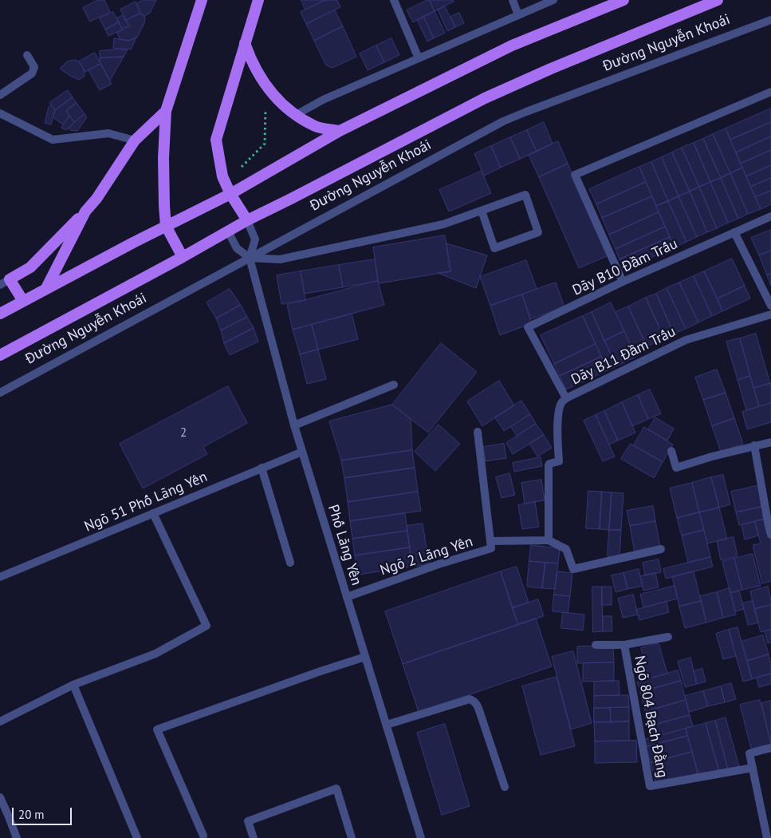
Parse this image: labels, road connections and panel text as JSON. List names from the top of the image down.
{
  "streets": {
    "main road": ["Đường Nguyễn Khoái"],
    "street": [
      "Dãy B10 Đầm Trấu",
      "Dãy B11 Đầm Trấu",
      "Ngõ 51 Phố Lãng Yên",
      "Phố Lãng Yên",
      "Ngõ 2 Lãng Yên",
      "Ngõ 804 Bạch Đằng"
    ]
  },
  "crossings": [
    ["Đường Nguyễn Khoái", "Phố Lãng Yên"],
    ["Dãy B10 Đầm Trấu", "Dãy B11 Đầm Trấu"],
    ["Ngõ 51 Phố Lãng Yên", "Phố Lãng Yên"],
    ["Phố Lãng Yên", "Ngõ 2 Lãng Yên"]
  ],
  "house_numbers": ["2"],
  "scale_bar": "20 m"
}
